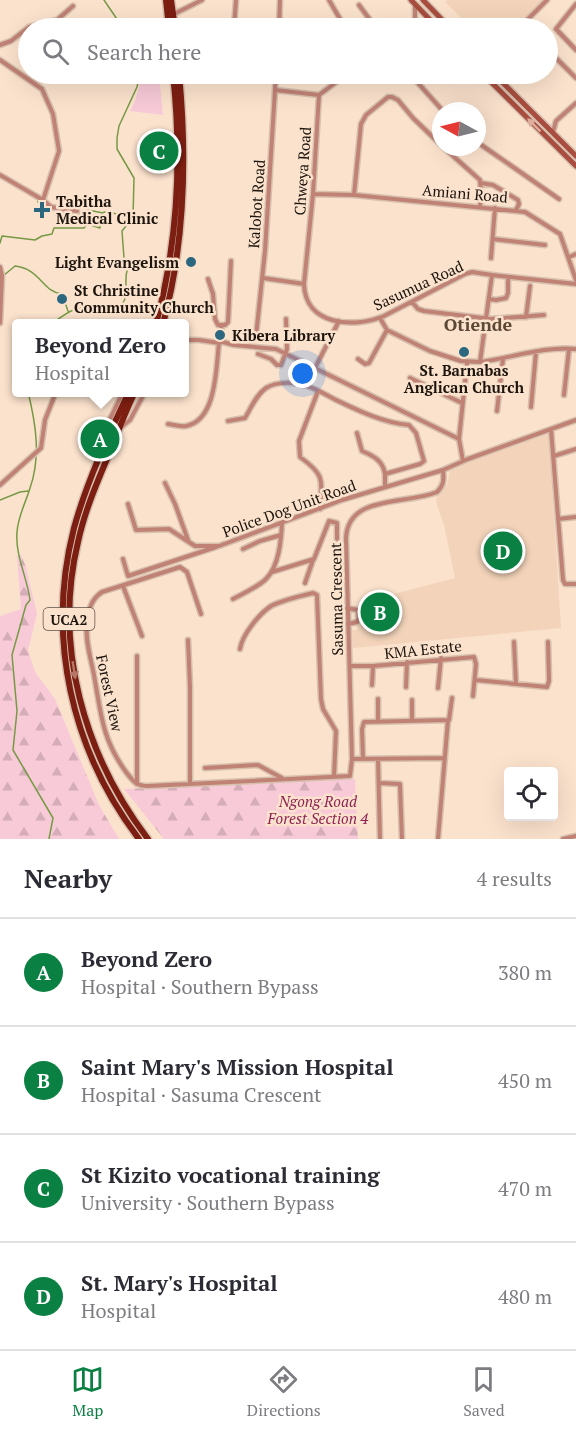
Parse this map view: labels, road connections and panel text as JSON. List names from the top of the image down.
{
  "streets": {
    "highway": ["UCA2"],
    "street": [
      "Chweya Road",
      "Amiani Road",
      "Kalobot Road",
      "Sasumua Road",
      "Police Dog Unit Road",
      "Sasuma Crescent",
      "KMA Estate",
      "Forest View"
    ]
  },
  "crossings": [
    ["Chweya Road", "Amiani Road"],
    ["Chweya Road", "Sasumua Road"],
    ["Amiani Road", "Sasumua Road"],
    ["Police Dog Unit Road", "Sasuma Crescent"],
    ["Sasuma Crescent", "KMA Estate"]
  ],
  "districts": ["Otiende"],
  "parks": ["Ngong Road Forest Section 4"],
  "places": {
    "health": ["Tabitha Medical Clinic"],
    "other": [
      "Light Evangelism",
      "St Christine Community Church",
      "Kibera Library",
      "St. Barnabas Anglican Church"
    ]
  },
  "north": "left",
  "page": {
    "search": "Search here",
    "pins": [
      "C",
      "A",
      "D",
      "B"
    ],
    "popup": ["Beyond Zero", "Hospital"],
    "heading": ["Nearby", "4 results"],
    "list": [
      {
        "mark": "A",
        "name": "Beyond Zero",
        "note": "Hospital · Southern Bypass",
        "value": "380 m"
      },
      {
        "mark": "B",
        "name": "Saint Mary's Mission Hospital",
        "note": "Hospital · Sasuma Crescent",
        "value": "450 m"
      },
      {
        "mark": "C",
        "name": "St Kizito vocational training",
        "note": "University · Southern Bypass",
        "value": "470 m"
      },
      {
        "mark": "D",
        "name": "St. Mary's Hospital",
        "note": "Hospital",
        "value": "480 m"
      }
    ],
    "nav": ["Map", "Directions", "Saved"]
  }
}
